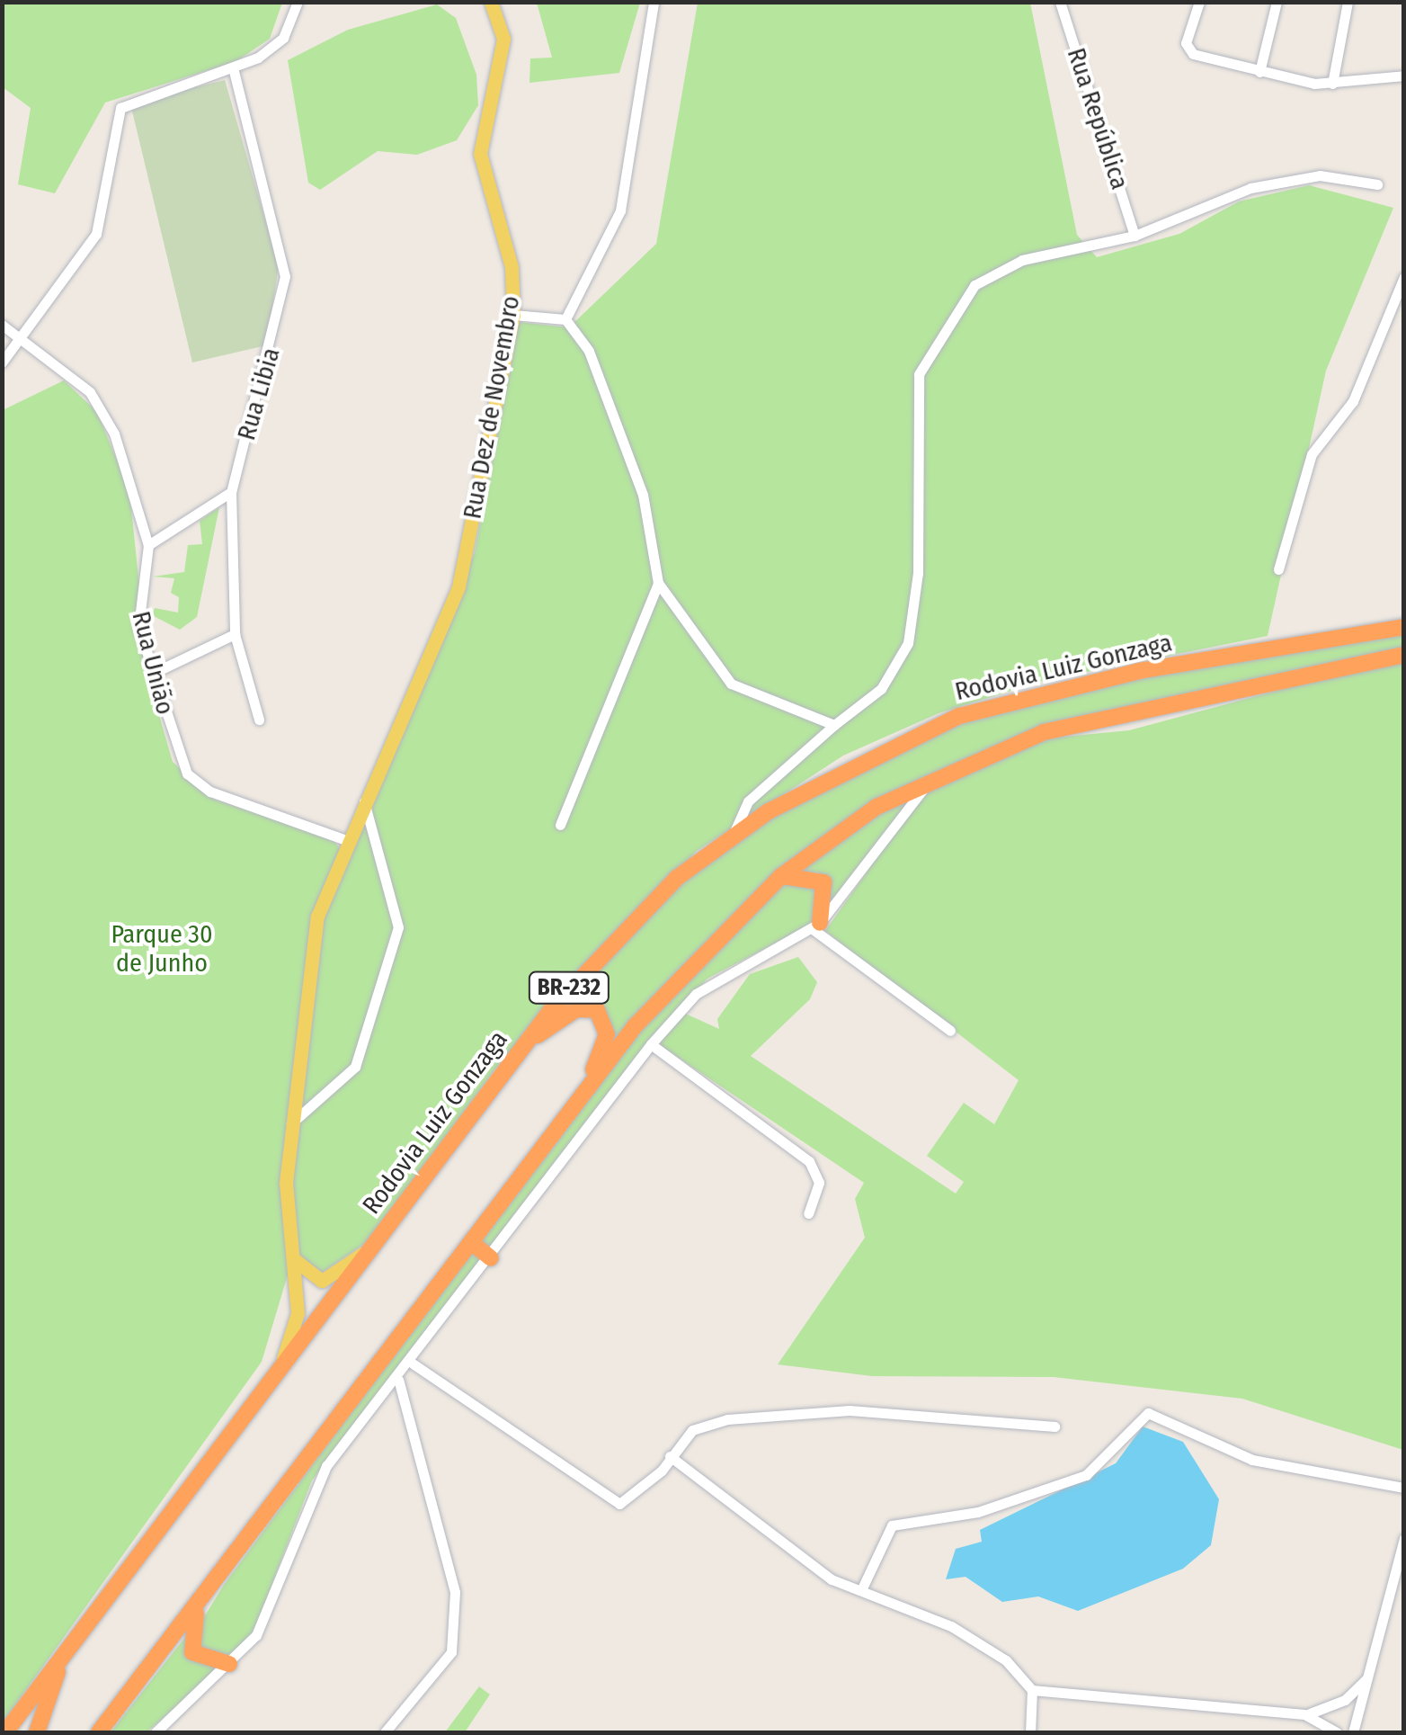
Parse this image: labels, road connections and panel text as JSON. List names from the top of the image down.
{
  "streets": {
    "highway": ["Rodovia Luiz Gonzaga", "BR-232"],
    "main road": ["Rua Dez de Novembro"],
    "street": ["Rua República", "Rua Libia", "Rua União"]
  },
  "crossings": [
    ["Rua Dez de Novembro", "Rua União"],
    ["Rua Dez de Novembro", "Rodovia Luiz Gonzaga"],
    ["Rodovia Luiz Gonzaga", "BR-232"]
  ],
  "parks": ["Parque 30 de Junho"]
}
